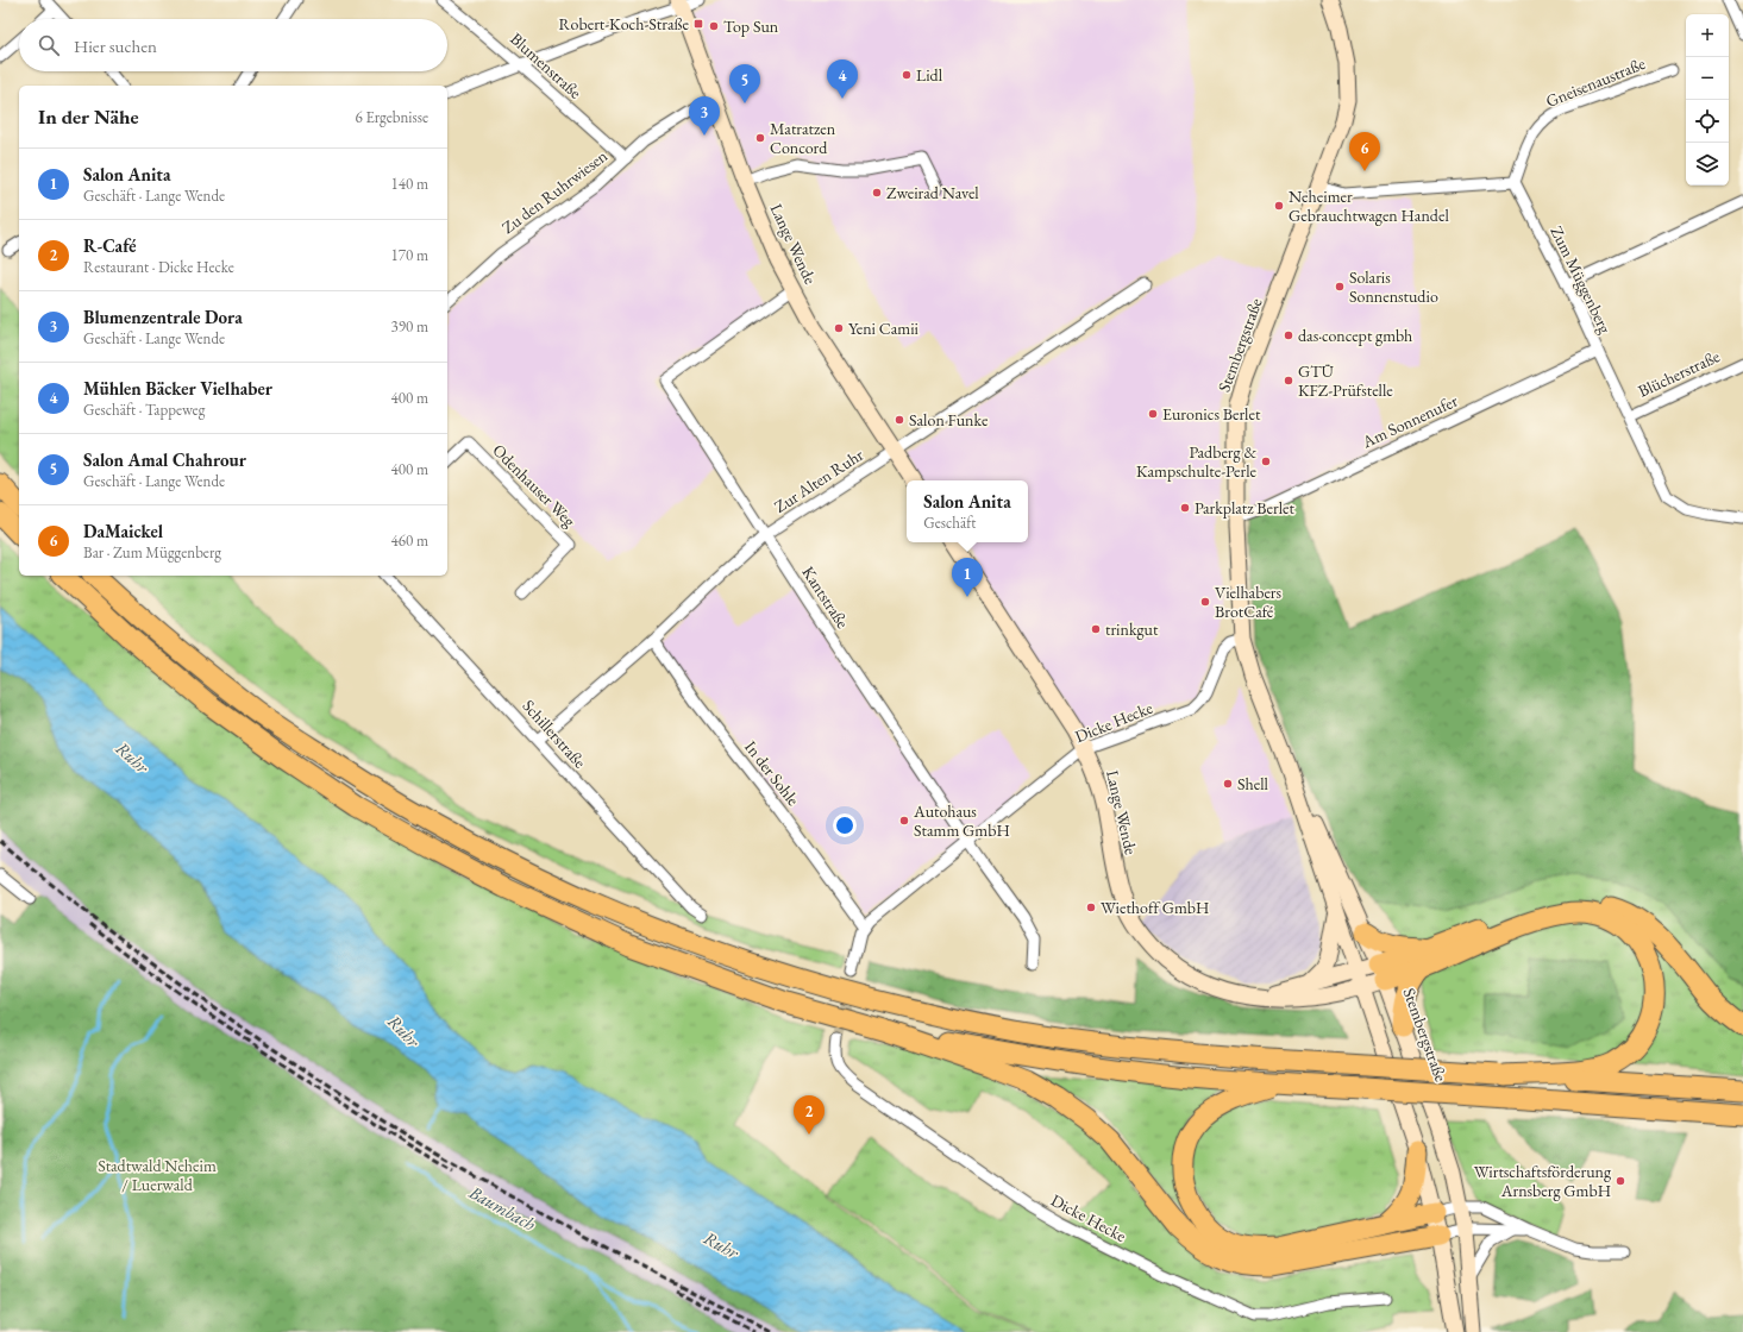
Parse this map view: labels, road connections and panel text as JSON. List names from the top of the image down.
{
  "streets": {
    "street": [
      "Blumenstraße",
      "Gneisenaustraße",
      "Zu den Ruhrwiesen",
      "Lange Wende",
      "Zum Müggenberg",
      "Stembergstraße",
      "Blücherstraße",
      "Am Sonnenufer",
      "Zur Alten Ruhr",
      "Odenhauser Weg",
      "Kantstraße",
      "Dicke Hecke",
      "Schillerstraße",
      "In der Sohle"
    ]
  },
  "crossings": [
    ["Blumenstraße", "Zu den Ruhrwiesen"],
    ["Gneisenaustraße", "Zum Müggenberg"],
    ["Zu den Ruhrwiesen", "Lange Wende"],
    ["Lange Wende", "Stembergstraße"],
    ["Lange Wende", "Zur Alten Ruhr"],
    ["Lange Wende", "Kantstraße"],
    ["Lange Wende", "Dicke Hecke"],
    ["Zum Müggenberg", "Blücherstraße"],
    ["Zum Müggenberg", "Am Sonnenufer"],
    ["Stembergstraße", "Am Sonnenufer"],
    ["Stembergstraße", "Dicke Hecke"],
    ["Zur Alten Ruhr", "Kantstraße"],
    ["Zur Alten Ruhr", "Schillerstraße"],
    ["Zur Alten Ruhr", "In der Sohle"],
    ["Kantstraße", "Dicke Hecke"],
    ["Dicke Hecke", "In der Sohle"]
  ],
  "water": ["Ruhr", "Baumbach"],
  "parks": ["Stadtwald Neheim / Luerwald"],
  "places": {
    "transit": ["Robert-Koch-Straße"],
    "other": [
      "Top Sun",
      "Lidl",
      "Matratzen Concord",
      "Zweirad Navel",
      "Neheimer Gebrauchtwagen Handel",
      "Solaris Sonnenstudio",
      "Yeni Camii",
      "das·concept gmbh",
      "GTÜ KFZ-Prüfstelle",
      "Euronics Berlet",
      "Salon Funke",
      "Padberg & Kampschulte-Perle",
      "Parkplatz Berlet",
      "Vielhabers BrotCafé",
      "trinkgut",
      "Shell",
      "Autohaus Stamm GmbH",
      "Wiethoff GmbH",
      "Wirtschaftsförderung Arnsberg GmbH"
    ]
  },
  "page": {
    "map_buttons": ["+", "−"],
    "search": "Hier suchen",
    "pins": [
      "4",
      "5",
      "3",
      "6",
      "1",
      "2"
    ],
    "heading": ["In der Nähe", "6 Ergebnisse"],
    "list": [
      {
        "mark": "1",
        "name": "Salon Anita",
        "note": "Geschäft · Lange Wende",
        "value": "140 m"
      },
      {
        "mark": "2",
        "name": "R-Café",
        "note": "Restaurant · Dicke Hecke",
        "value": "170 m"
      },
      {
        "mark": "3",
        "name": "Blumenzentrale Dora",
        "note": "Geschäft · Lange Wende",
        "value": "390 m"
      },
      {
        "mark": "4",
        "name": "Mühlen Bäcker Vielhaber",
        "note": "Geschäft · Tappeweg",
        "value": "400 m"
      },
      {
        "mark": "5",
        "name": "Salon Amal Chahrour",
        "note": "Geschäft · Lange Wende",
        "value": "400 m"
      },
      {
        "mark": "6",
        "name": "DaMaickel",
        "note": "Bar · Zum Müggenberg",
        "value": "460 m"
      }
    ],
    "popup": ["Salon Anita", "Geschäft"]
  }
}
